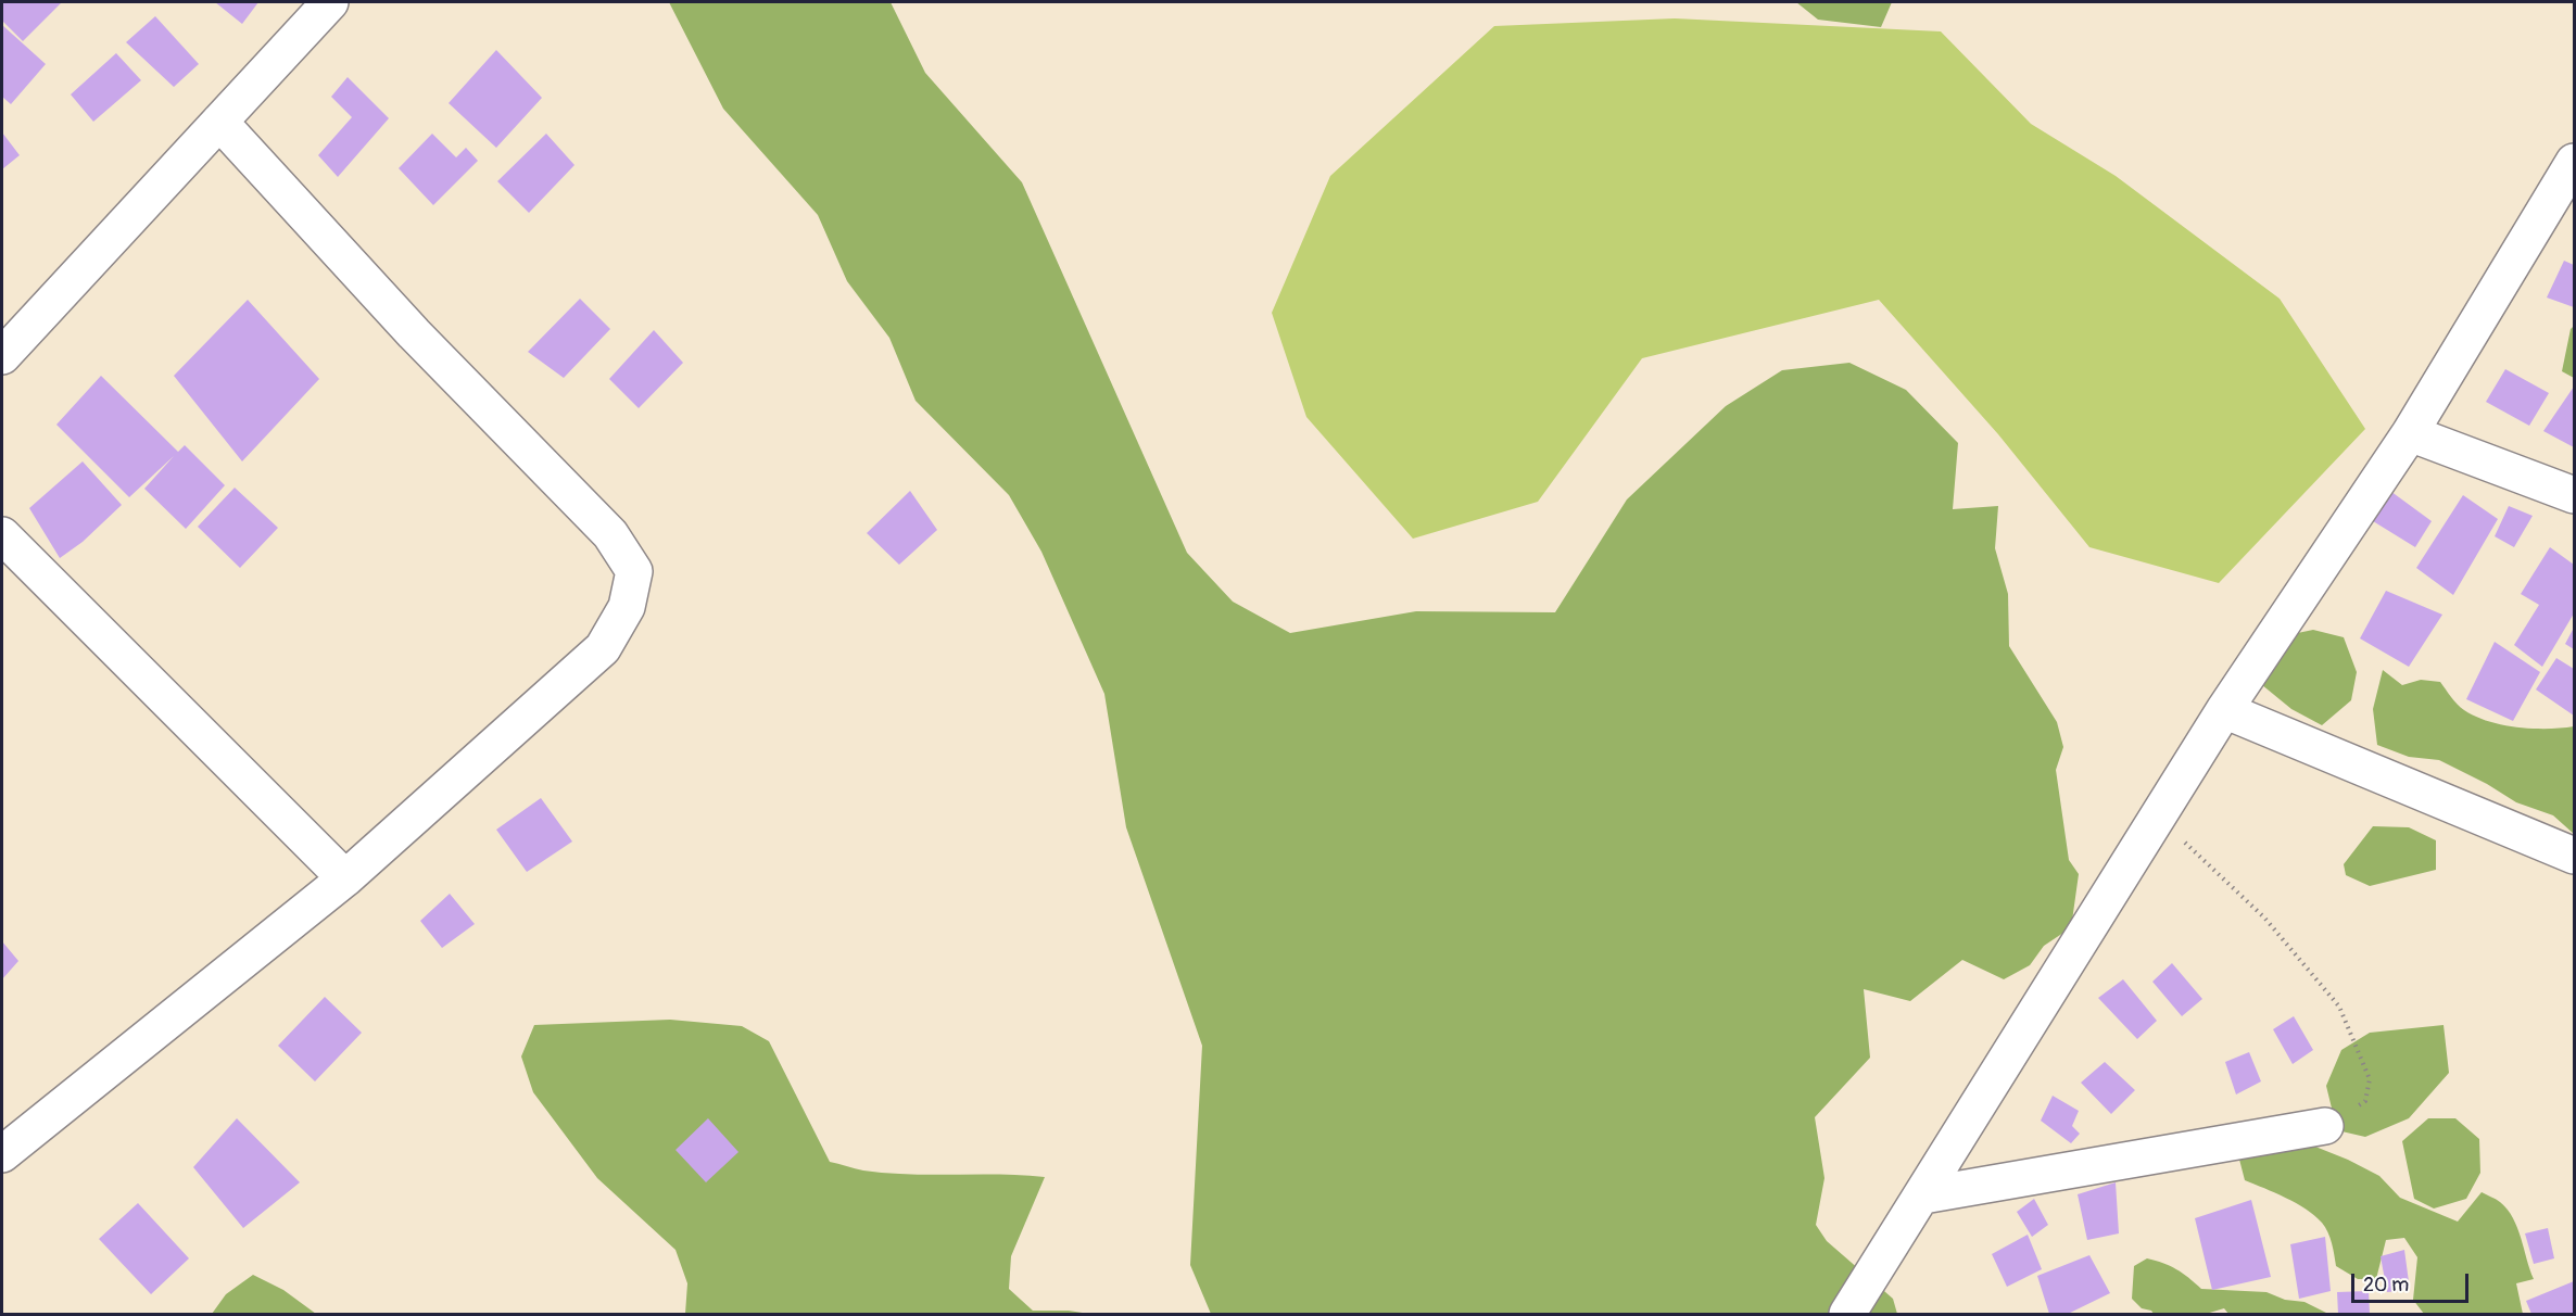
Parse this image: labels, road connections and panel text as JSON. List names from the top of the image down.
{
  "scale_bar": "20 m"
}
